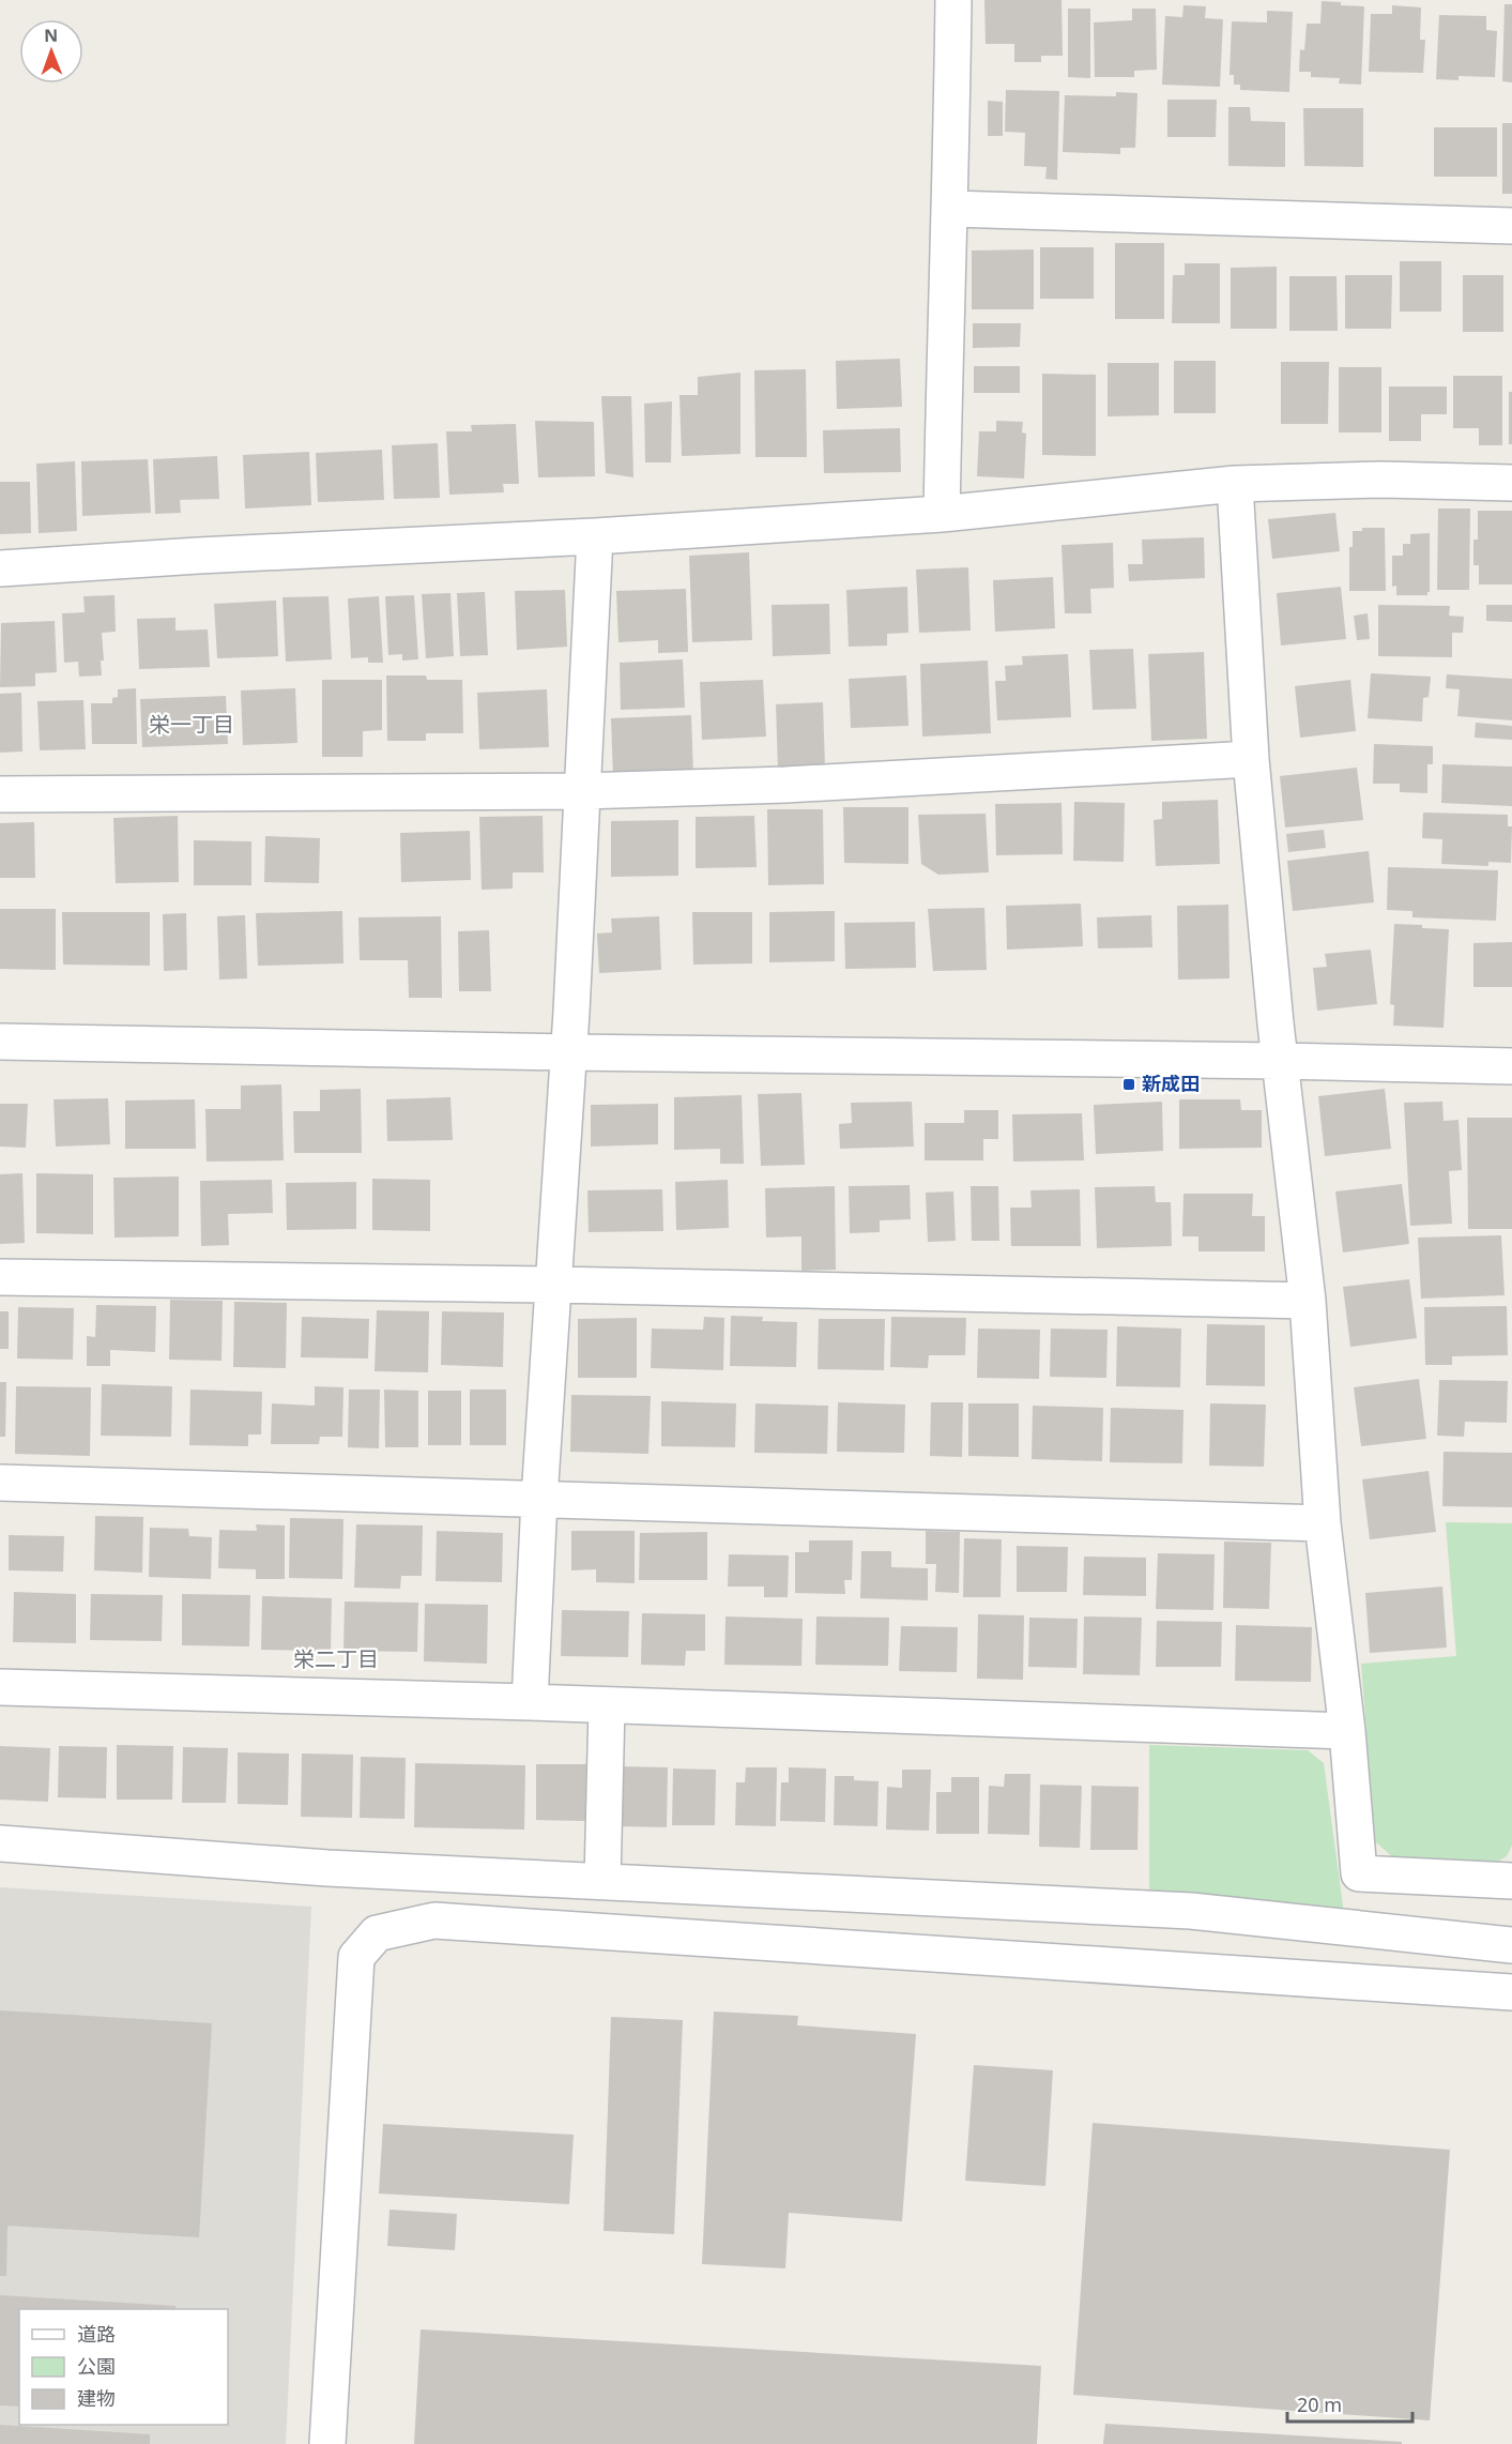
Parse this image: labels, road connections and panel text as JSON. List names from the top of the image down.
{
  "districts": ["栄一丁目", "栄二丁目"],
  "places": {
    "transit": ["新成田"]
  },
  "legend": ["道路", "公園", "建物"],
  "scale_bar": "20 m",
  "north": "top"
}
